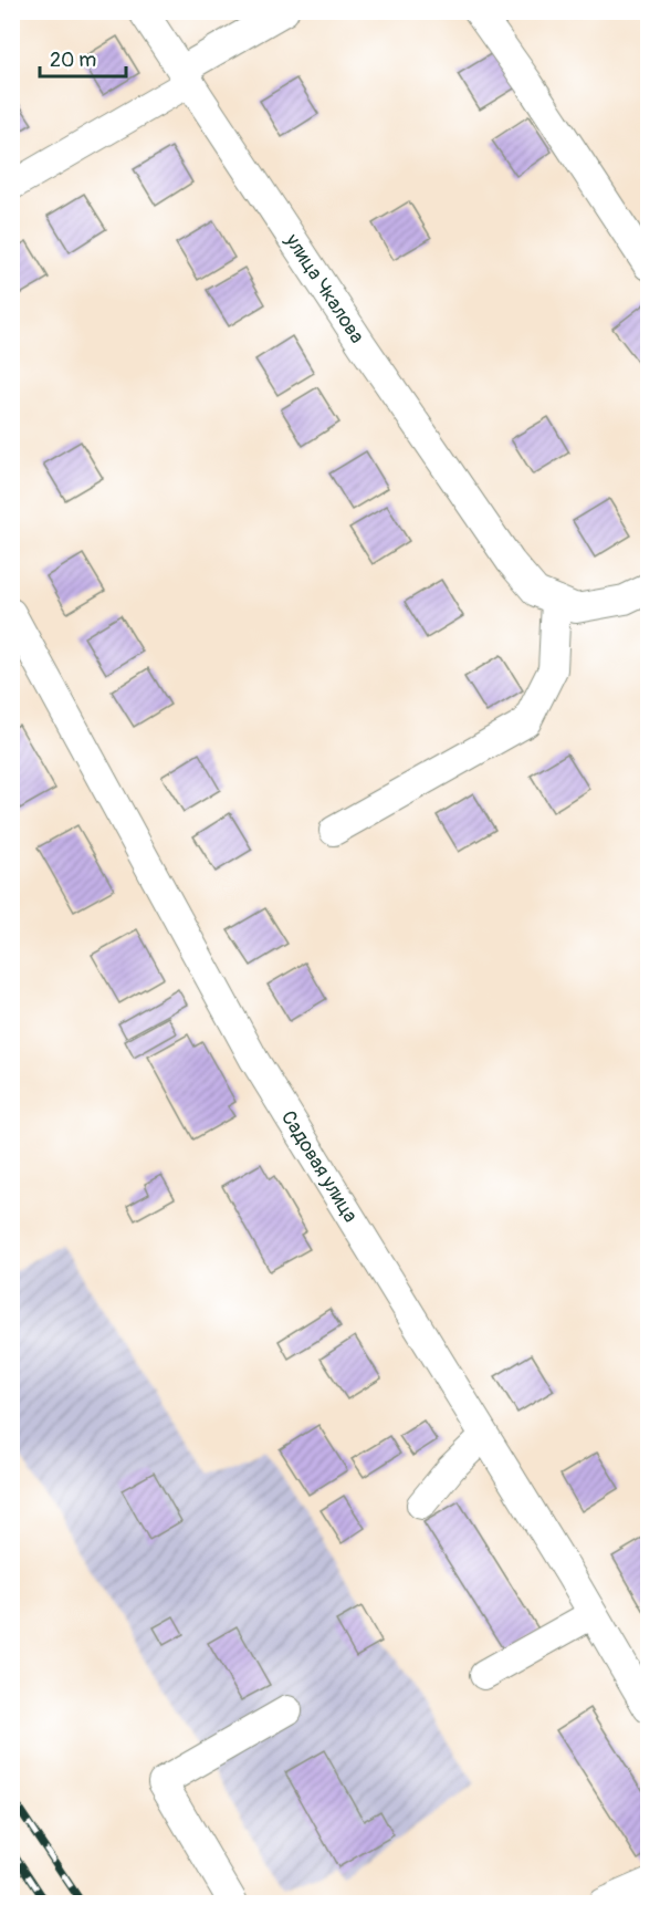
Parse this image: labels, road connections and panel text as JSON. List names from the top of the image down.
{
  "streets": {
    "street": ["улица Чкалова", "Садовая улица"]
  },
  "scale_bar": "20 m"
}
